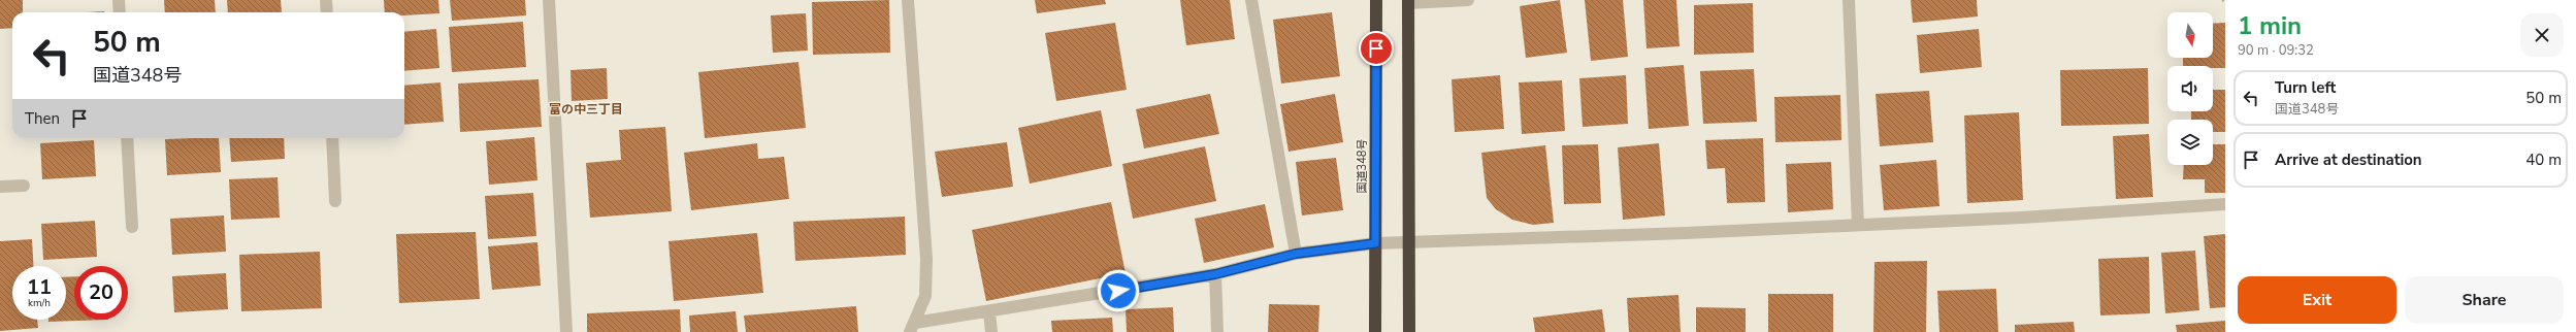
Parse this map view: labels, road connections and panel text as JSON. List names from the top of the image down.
{
  "streets": {
    "highway": ["国道348号"]
  },
  "districts": ["富の中三丁目"],
  "north": "bottom",
  "page": {
    "heading": ["1 min", "90 m · 09:32"],
    "turn": ["50 m", "国道348号"],
    "list": [
      {
        "name": "Turn left",
        "note": "国道348号",
        "value": "50 m"
      },
      {
        "name": "Arrive at destination",
        "value": "40 m"
      }
    ],
    "then": "Then",
    "speed": "11 km/h",
    "limit": "20",
    "buttons": ["Exit", "Share"]
  }
}
